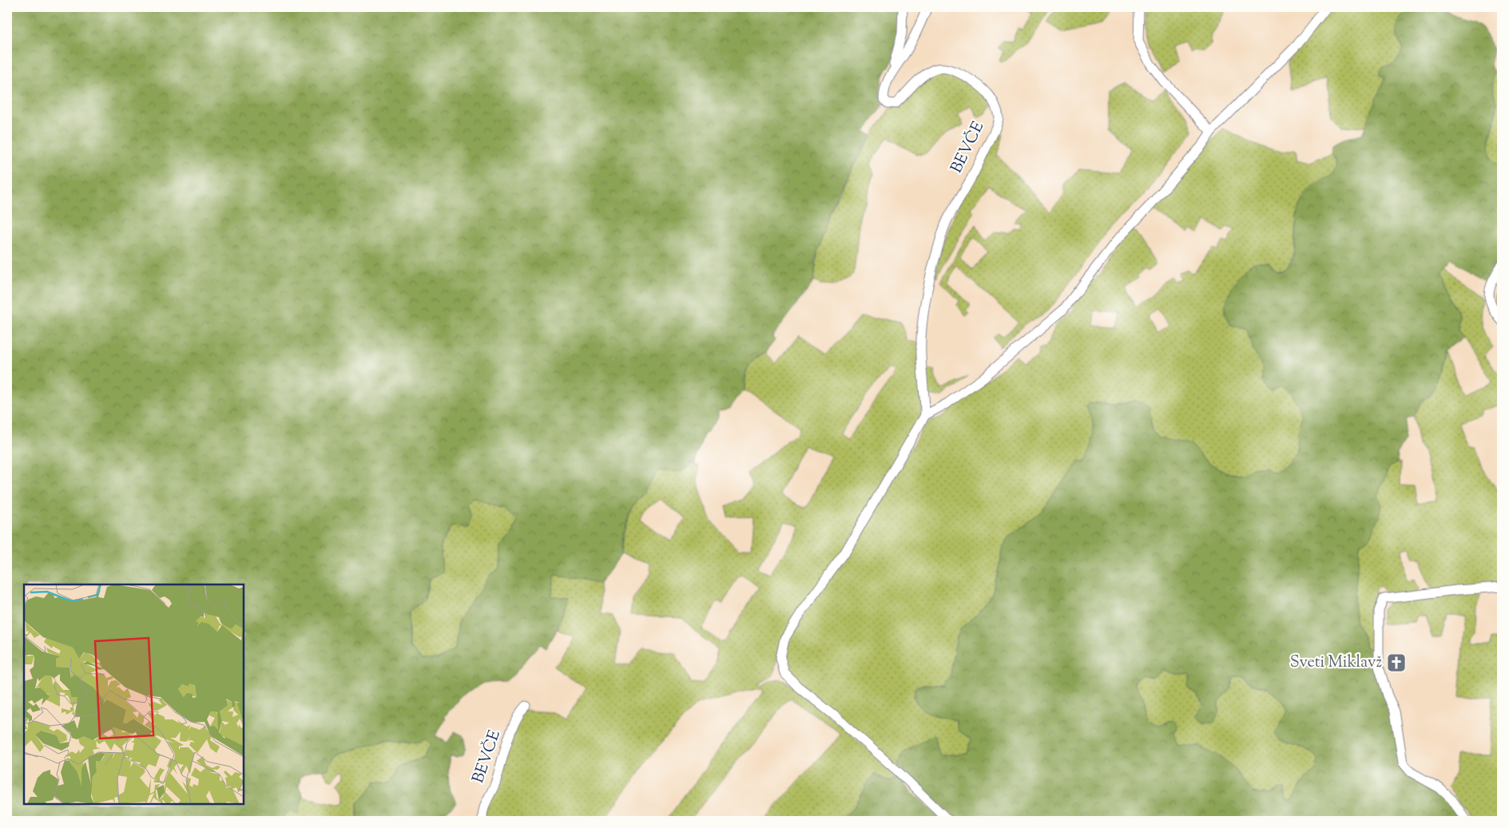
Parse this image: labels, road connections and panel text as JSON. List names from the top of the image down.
{
  "streets": {
    "street": ["BEVČE"]
  },
  "places": {
    "church": ["Sveti Miklavž"]
  }
}
